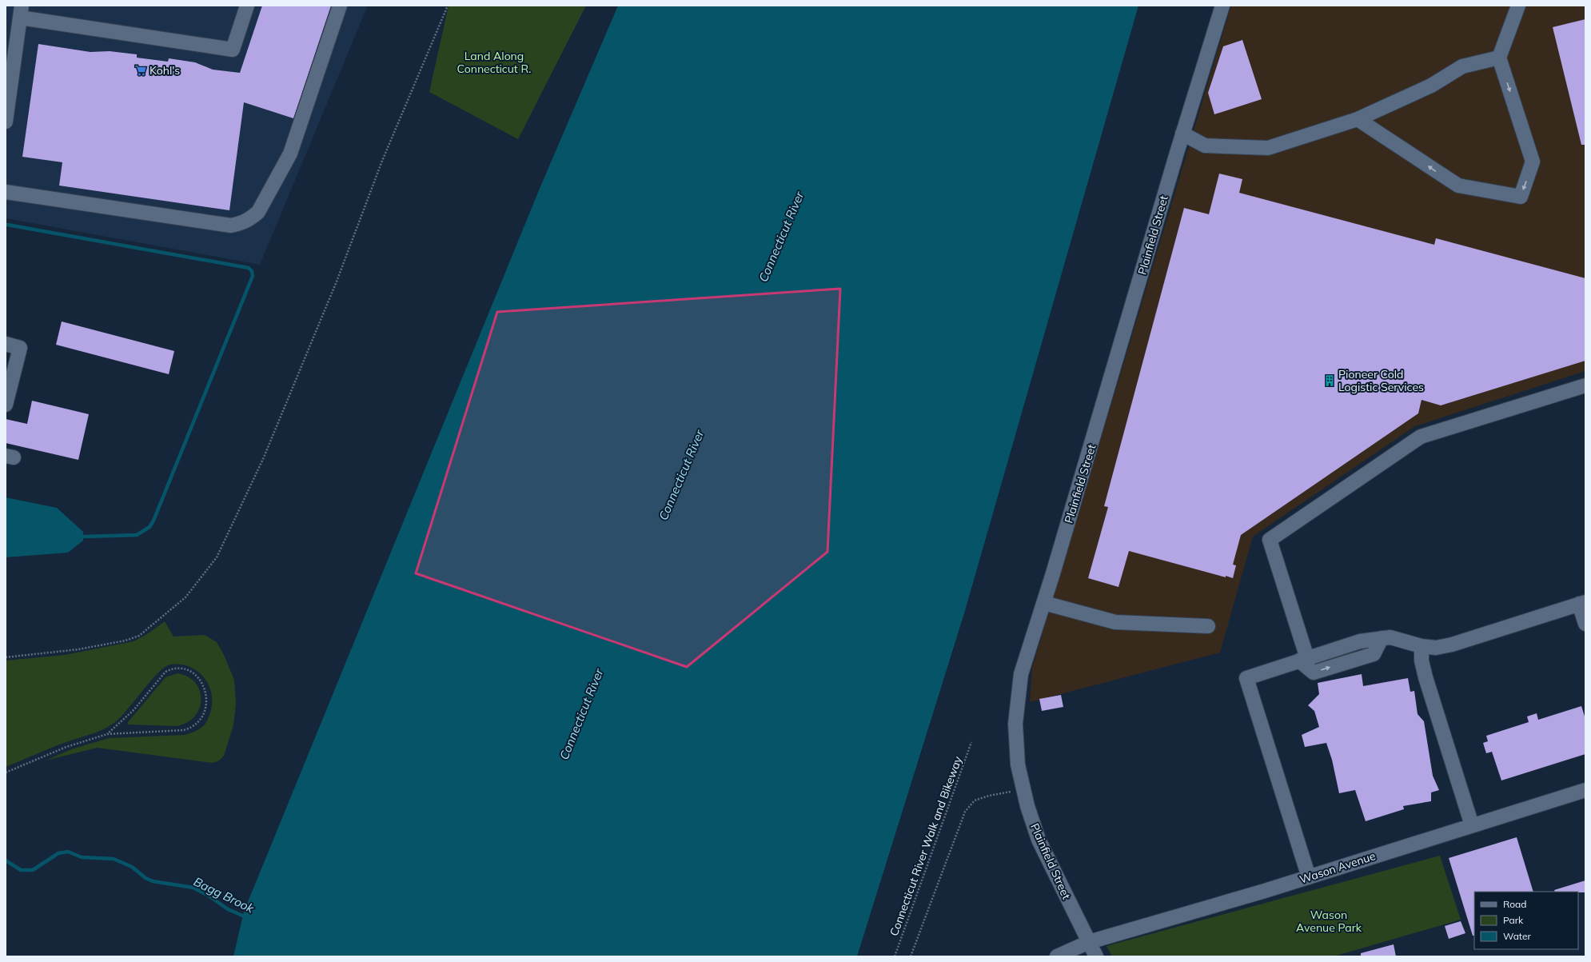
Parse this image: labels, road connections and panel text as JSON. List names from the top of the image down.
{
  "streets": {
    "street": ["Plainfield Street", "Wason Avenue"],
    "path": ["Connecticut River Walk and Bikeway"]
  },
  "crossings": [
    ["Plainfield Street", "Wason Avenue"]
  ],
  "water": ["Connecticut River", "Bagg Brook"],
  "parks": ["Land Along Connecticut R.", "Wason Avenue Park"],
  "places": {
    "supermarket": ["Kohl's"],
    "building": ["Pioneer Cold Logistic Services"]
  },
  "legend": ["Road", "Park", "Water"]
}
